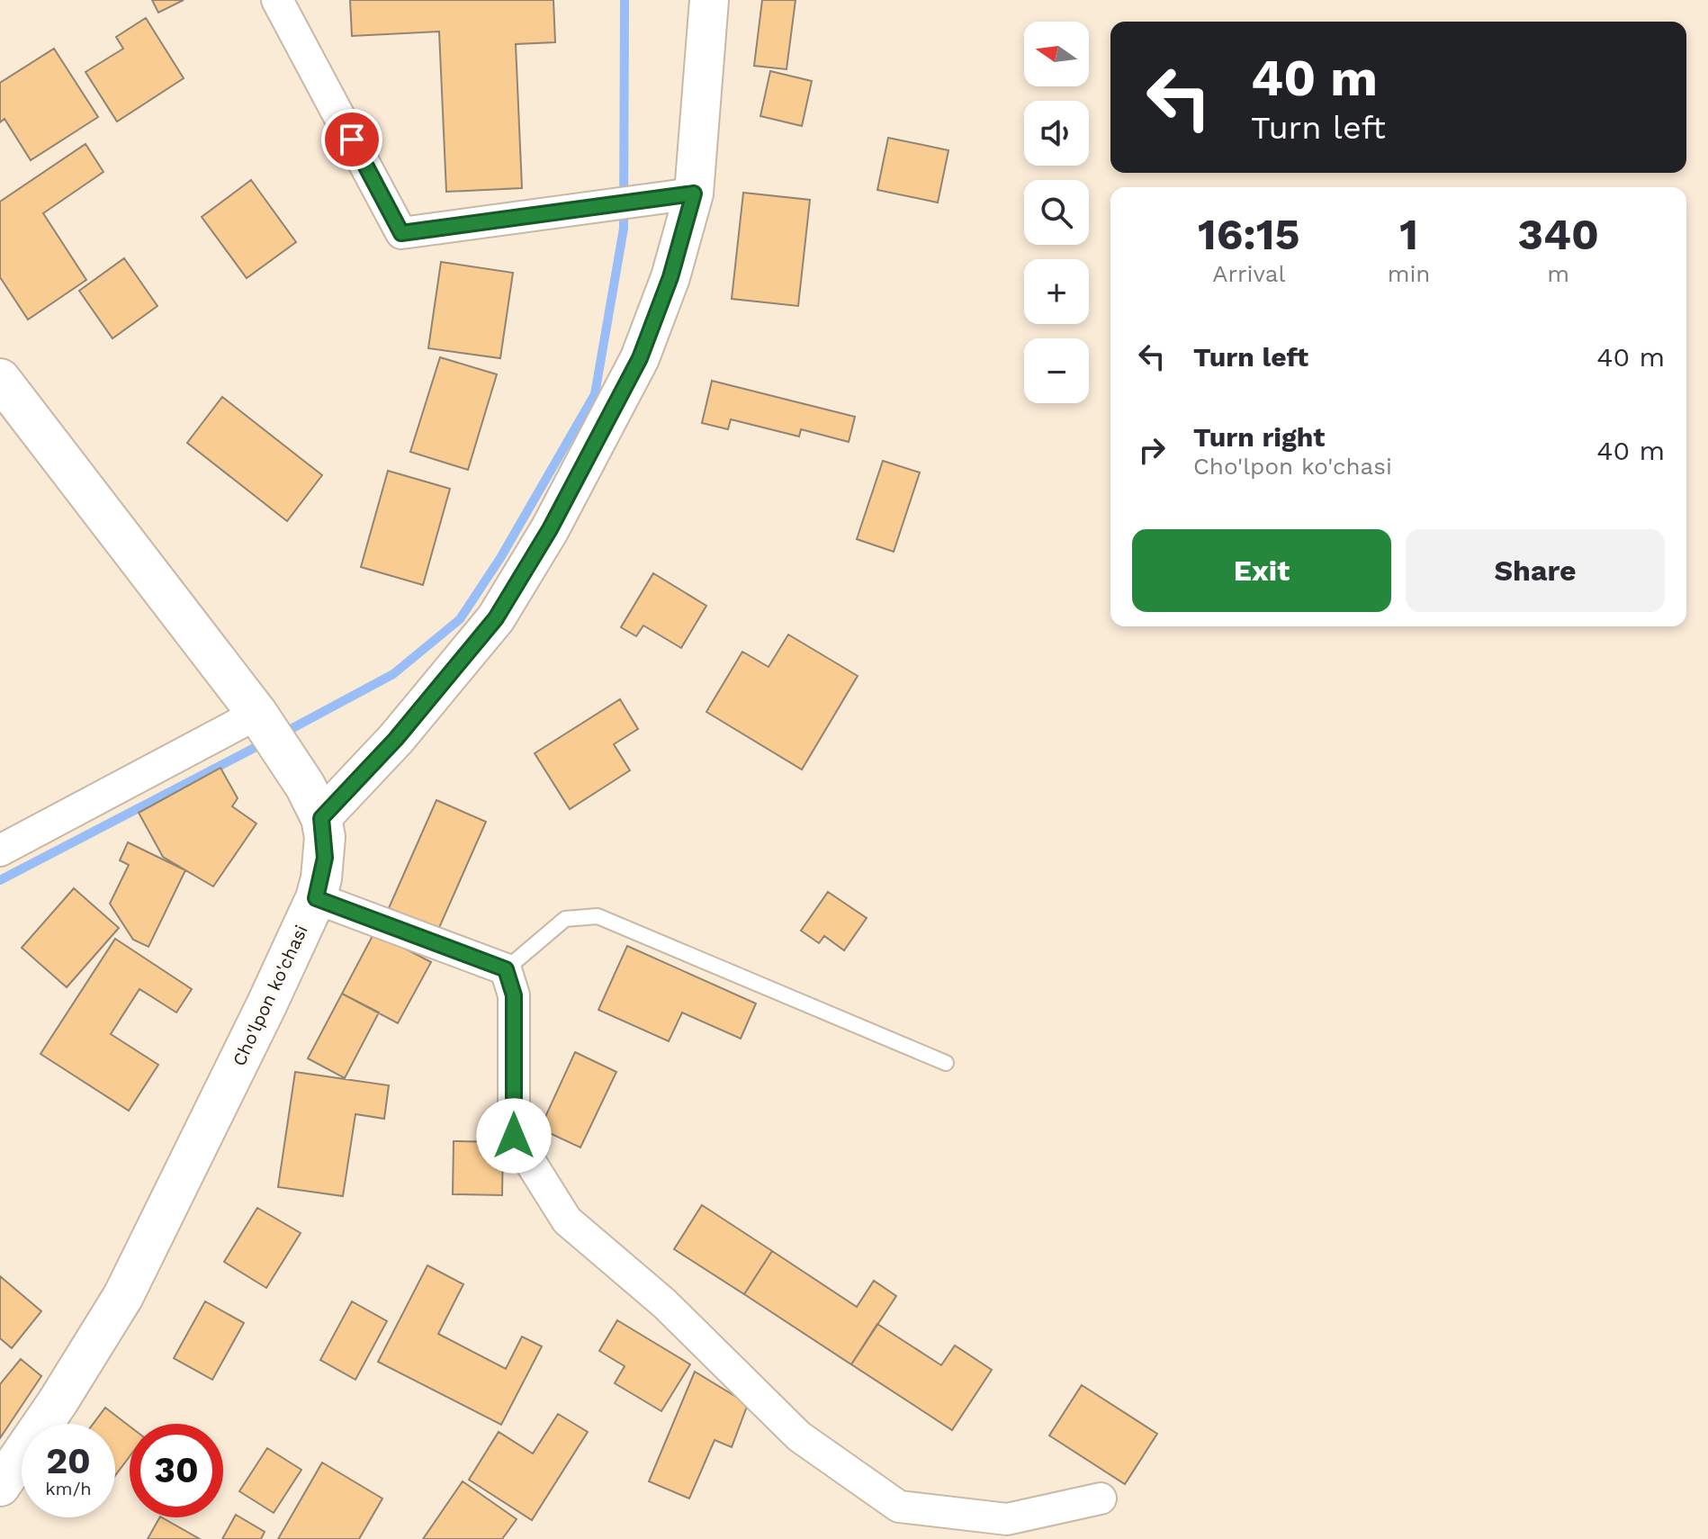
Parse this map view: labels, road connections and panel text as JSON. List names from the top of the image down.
{
  "streets": {
    "main road": ["Cho'lpon ko'chasi"]
  },
  "north": "left",
  "page": {
    "map_buttons": ["+", "−"],
    "turn": ["40 m", "Turn left"],
    "eta": [
      "16:15",
      "Arrival",
      "1",
      "min",
      "340",
      "m"
    ],
    "list": [
      {
        "name": "Turn left",
        "value": "40 m"
      },
      {
        "name": "Turn right",
        "note": "Cho'lpon ko'chasi",
        "value": "40 m"
      }
    ],
    "buttons": ["Exit", "Share"],
    "speed": "20 km/h",
    "limit": "30"
  }
}
